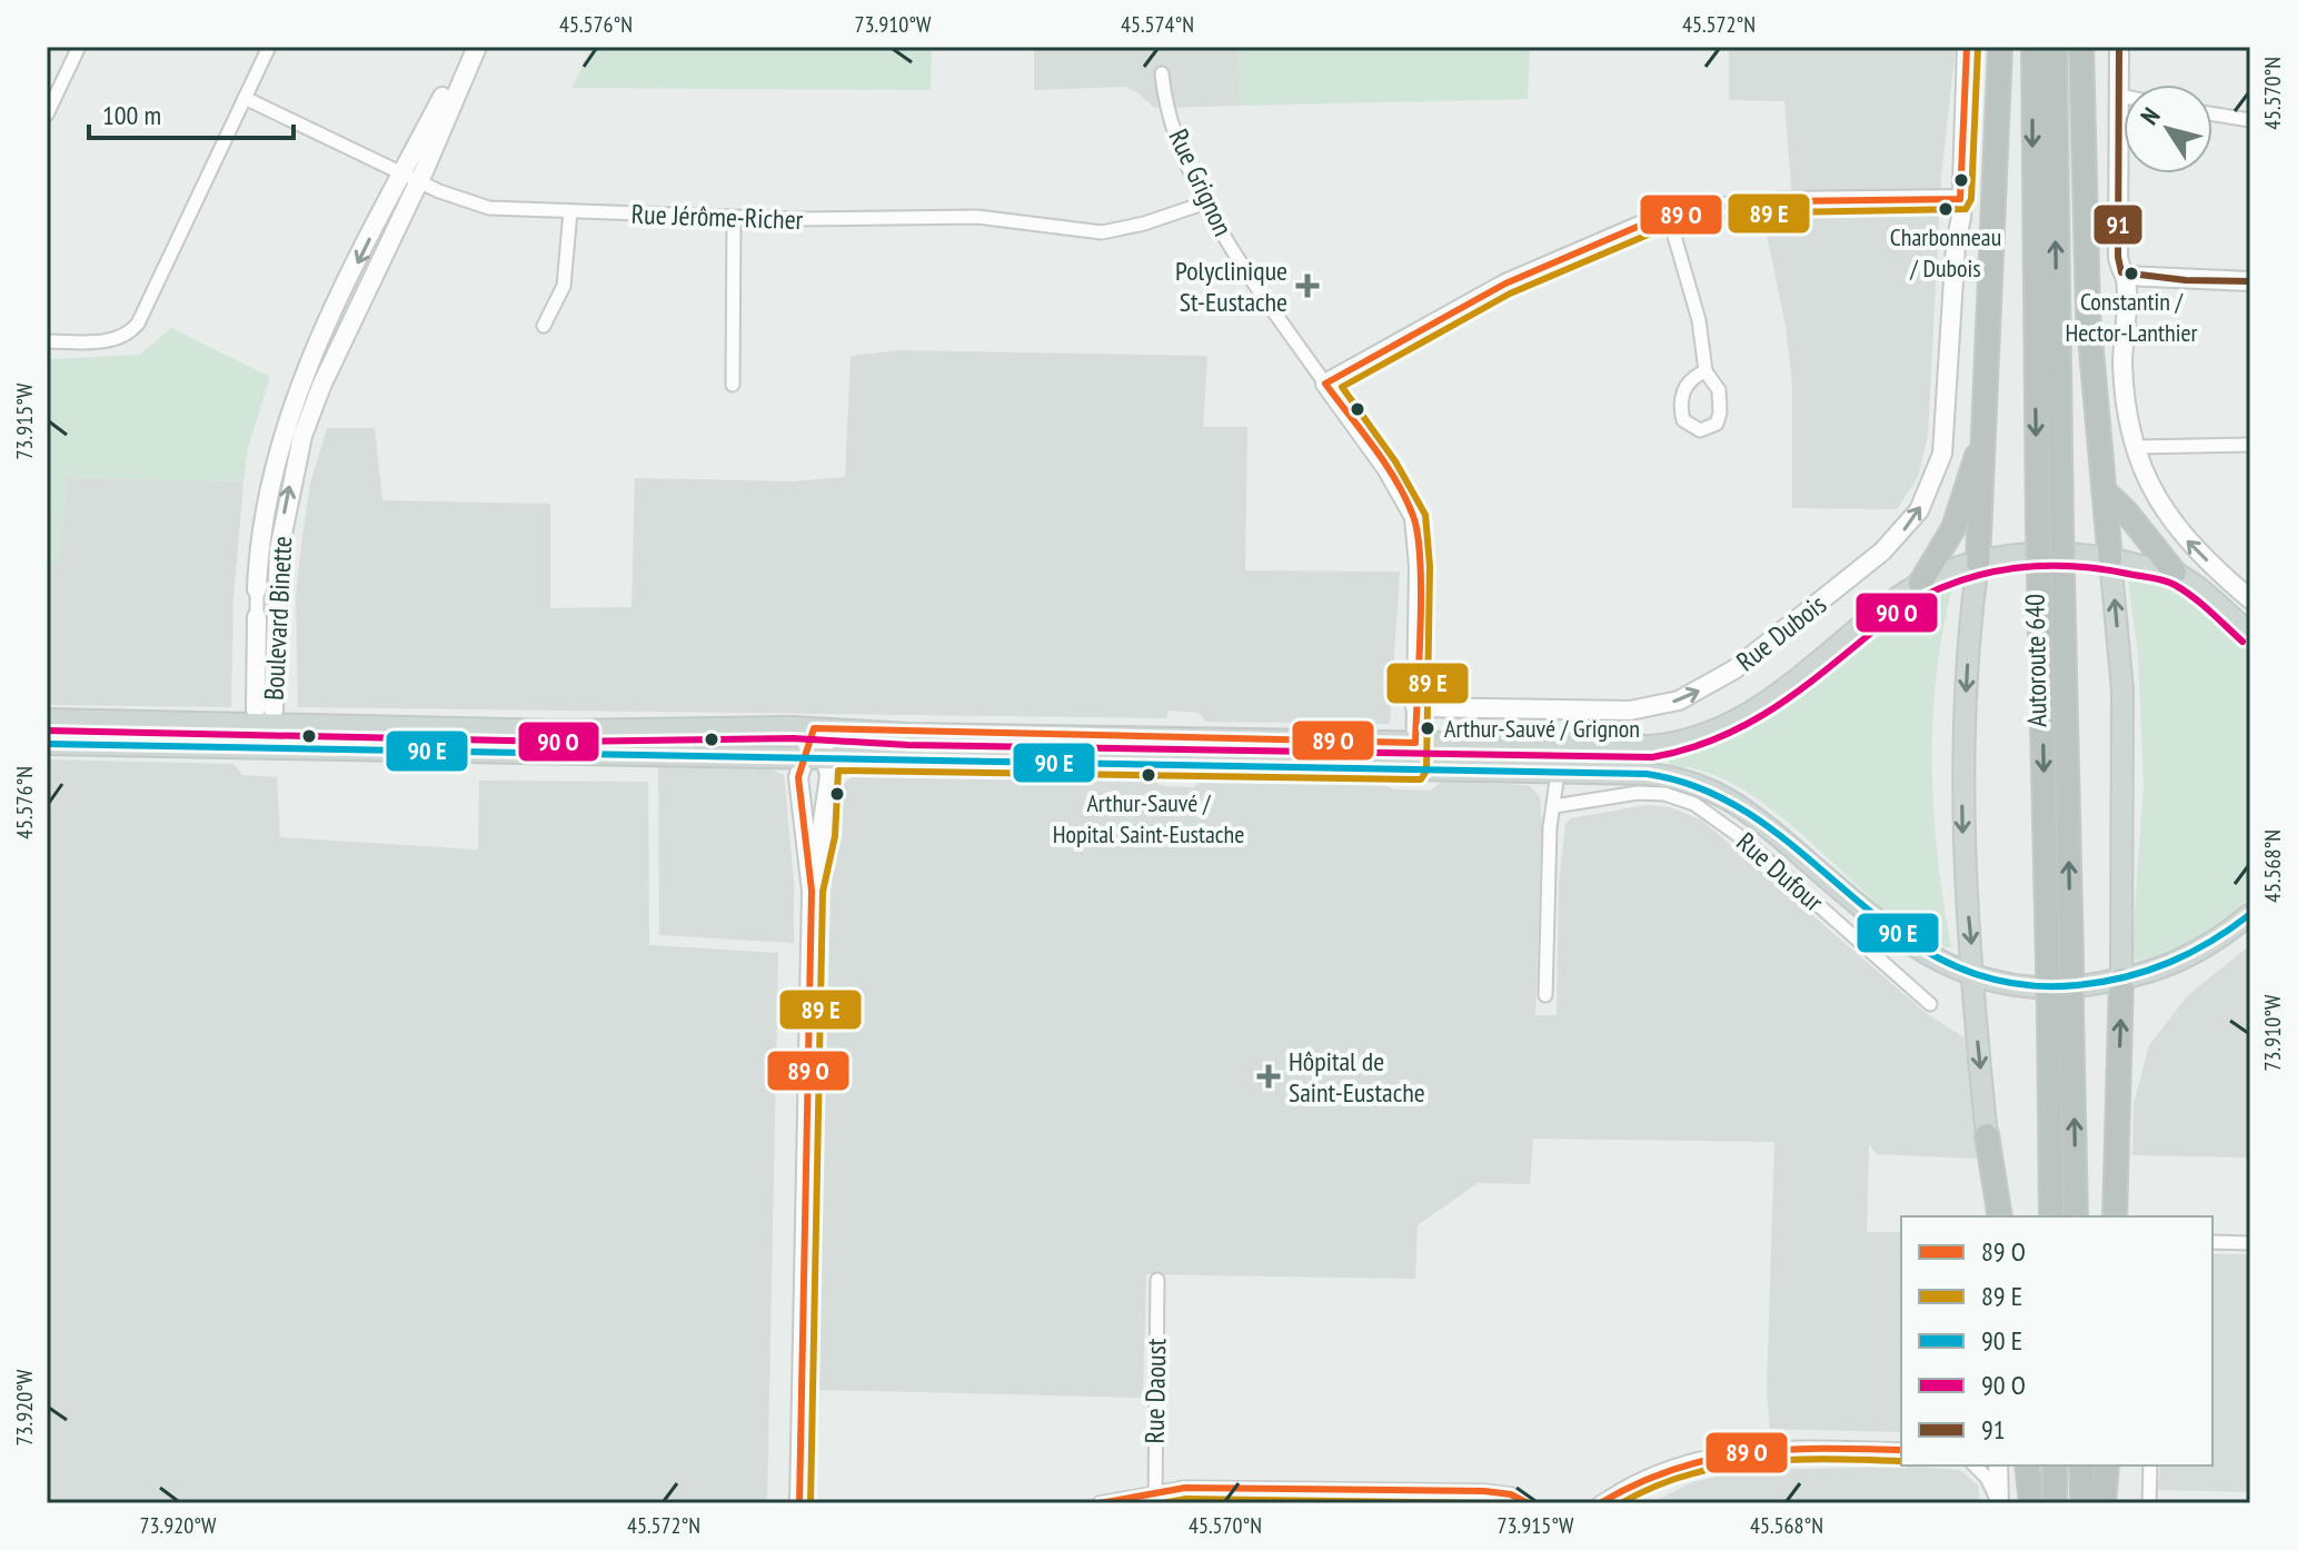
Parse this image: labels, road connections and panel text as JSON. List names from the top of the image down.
{
  "streets": {
    "highway": ["Autoroute 640"],
    "street": [
      "Rue Grignon",
      "Rue Jérôme-Richer",
      "Boulevard Binette",
      "Rue Dubois",
      "Rue Dufour",
      "Rue Daoust"
    ]
  },
  "crossings": [
    ["Rue Grignon", "Rue Jérôme-Richer"],
    ["Rue Grignon", "Rue Dubois"],
    ["Rue Jérôme-Richer", "Boulevard Binette"]
  ],
  "one_way": ["Rue Dubois"],
  "places": {
    "other": [
      "Charbonneau / Dubois",
      "Constantin / Hector-Lanthier",
      "Arthur-Sauvé / Grignon",
      "Arthur-Sauvé / Hopital Saint-Eustache"
    ],
    "health": ["Polyclinique St-Eustache", "Hôpital de Saint-Eustache"]
  },
  "lines": ["transit line 91"],
  "legend": [
    "89 O",
    "89 E",
    "90 E",
    "90 O",
    "91"
  ],
  "scale_bar": "100 m",
  "north": "top left",
  "coordinates": [
    "45.576°N",
    "73.910°W",
    "45.574°N",
    "45.572°N",
    "45.570°N",
    "73.915°W",
    "45.568°N",
    "73.920°W"
  ]
}
